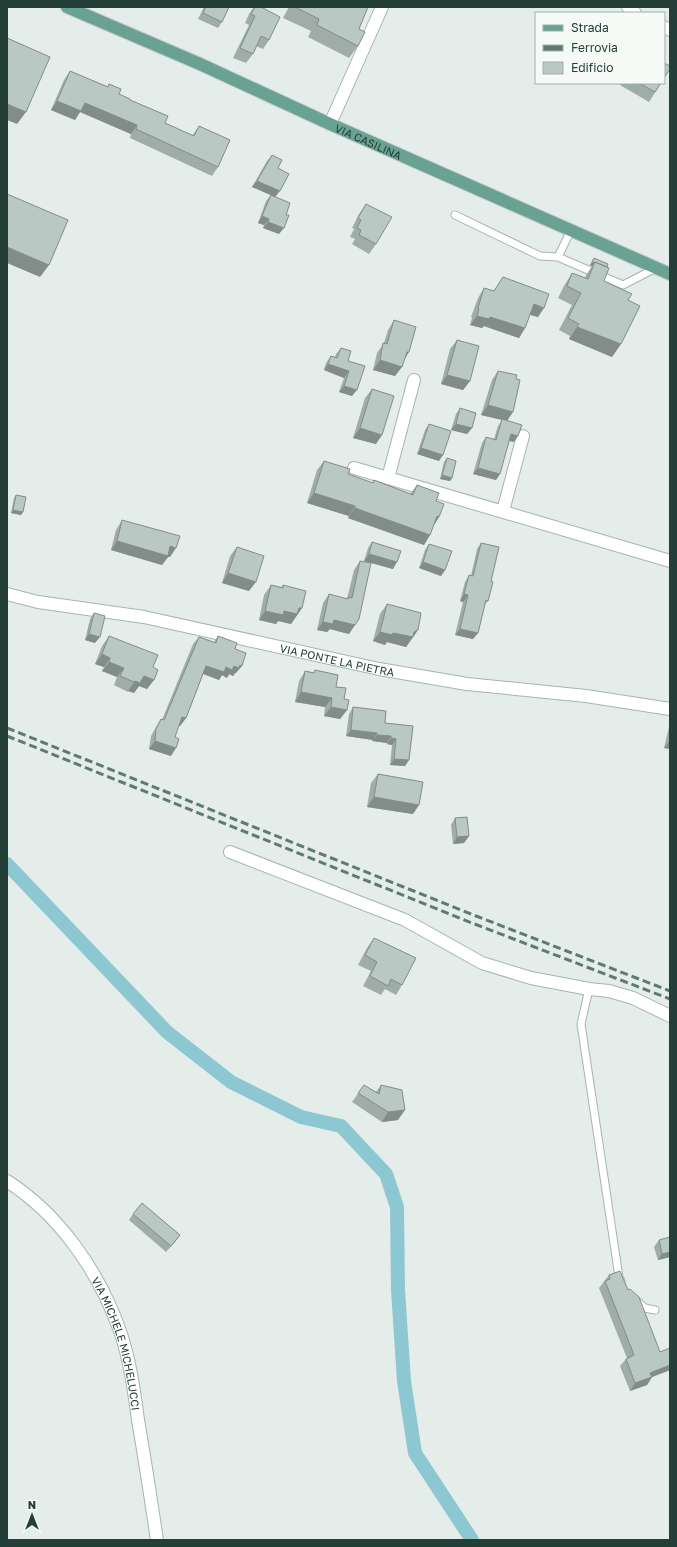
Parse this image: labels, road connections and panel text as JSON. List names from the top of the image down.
{
  "streets": {
    "main road": ["VIA CASILINA"],
    "street": ["VIA PONTE LA PIETRA", "VIA MICHELE MICHELUCCI"]
  },
  "legend": ["Strada", "Ferrovia", "Edificio"],
  "north": "top"
}
